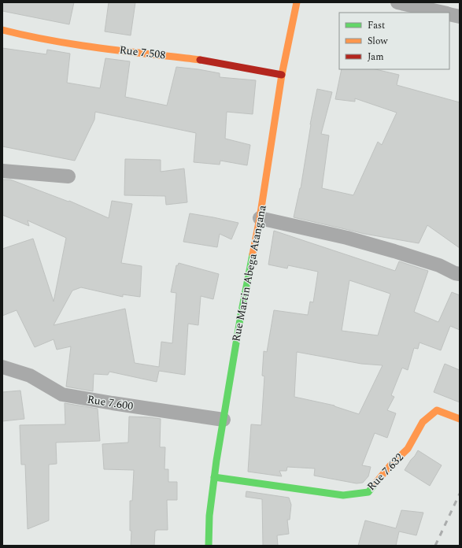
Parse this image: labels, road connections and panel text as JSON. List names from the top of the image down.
{
  "streets": {
    "street": [
      "Rue 7.508",
      "Rue Martin Abega Atangana",
      "Rue 7.600",
      "Rue 7.632"
    ]
  },
  "crossings": [
    ["Rue 7.508", "Rue Martin Abega Atangana"],
    ["Rue Martin Abega Atangana", "Rue 7.600"],
    ["Rue Martin Abega Atangana", "Rue 7.632"]
  ],
  "legend": ["Fast", "Slow", "Jam"]
}
